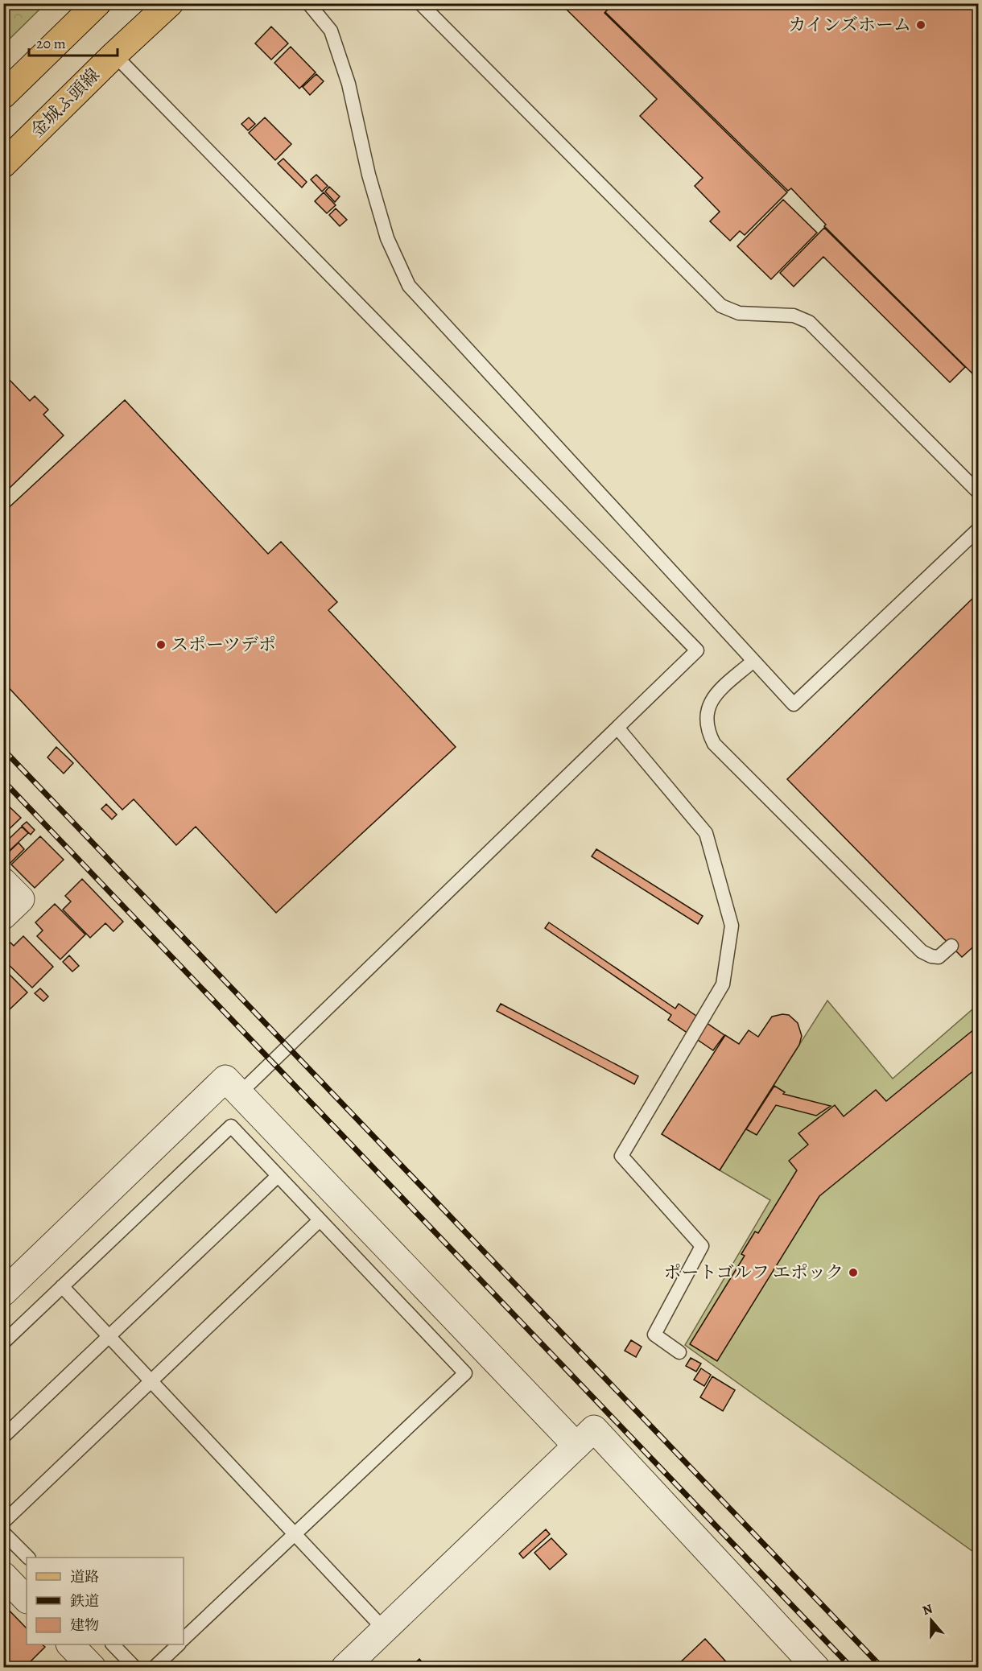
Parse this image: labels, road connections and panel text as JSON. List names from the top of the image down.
{
  "streets": {
    "main road": ["金城ふ頭線"]
  },
  "places": ["カインズホーム", "スポーツデポ", "ポートゴルフ エポック"],
  "legend": ["道路", "鉄道", "建物"],
  "scale_bar": "20 m",
  "north": "top"
}
